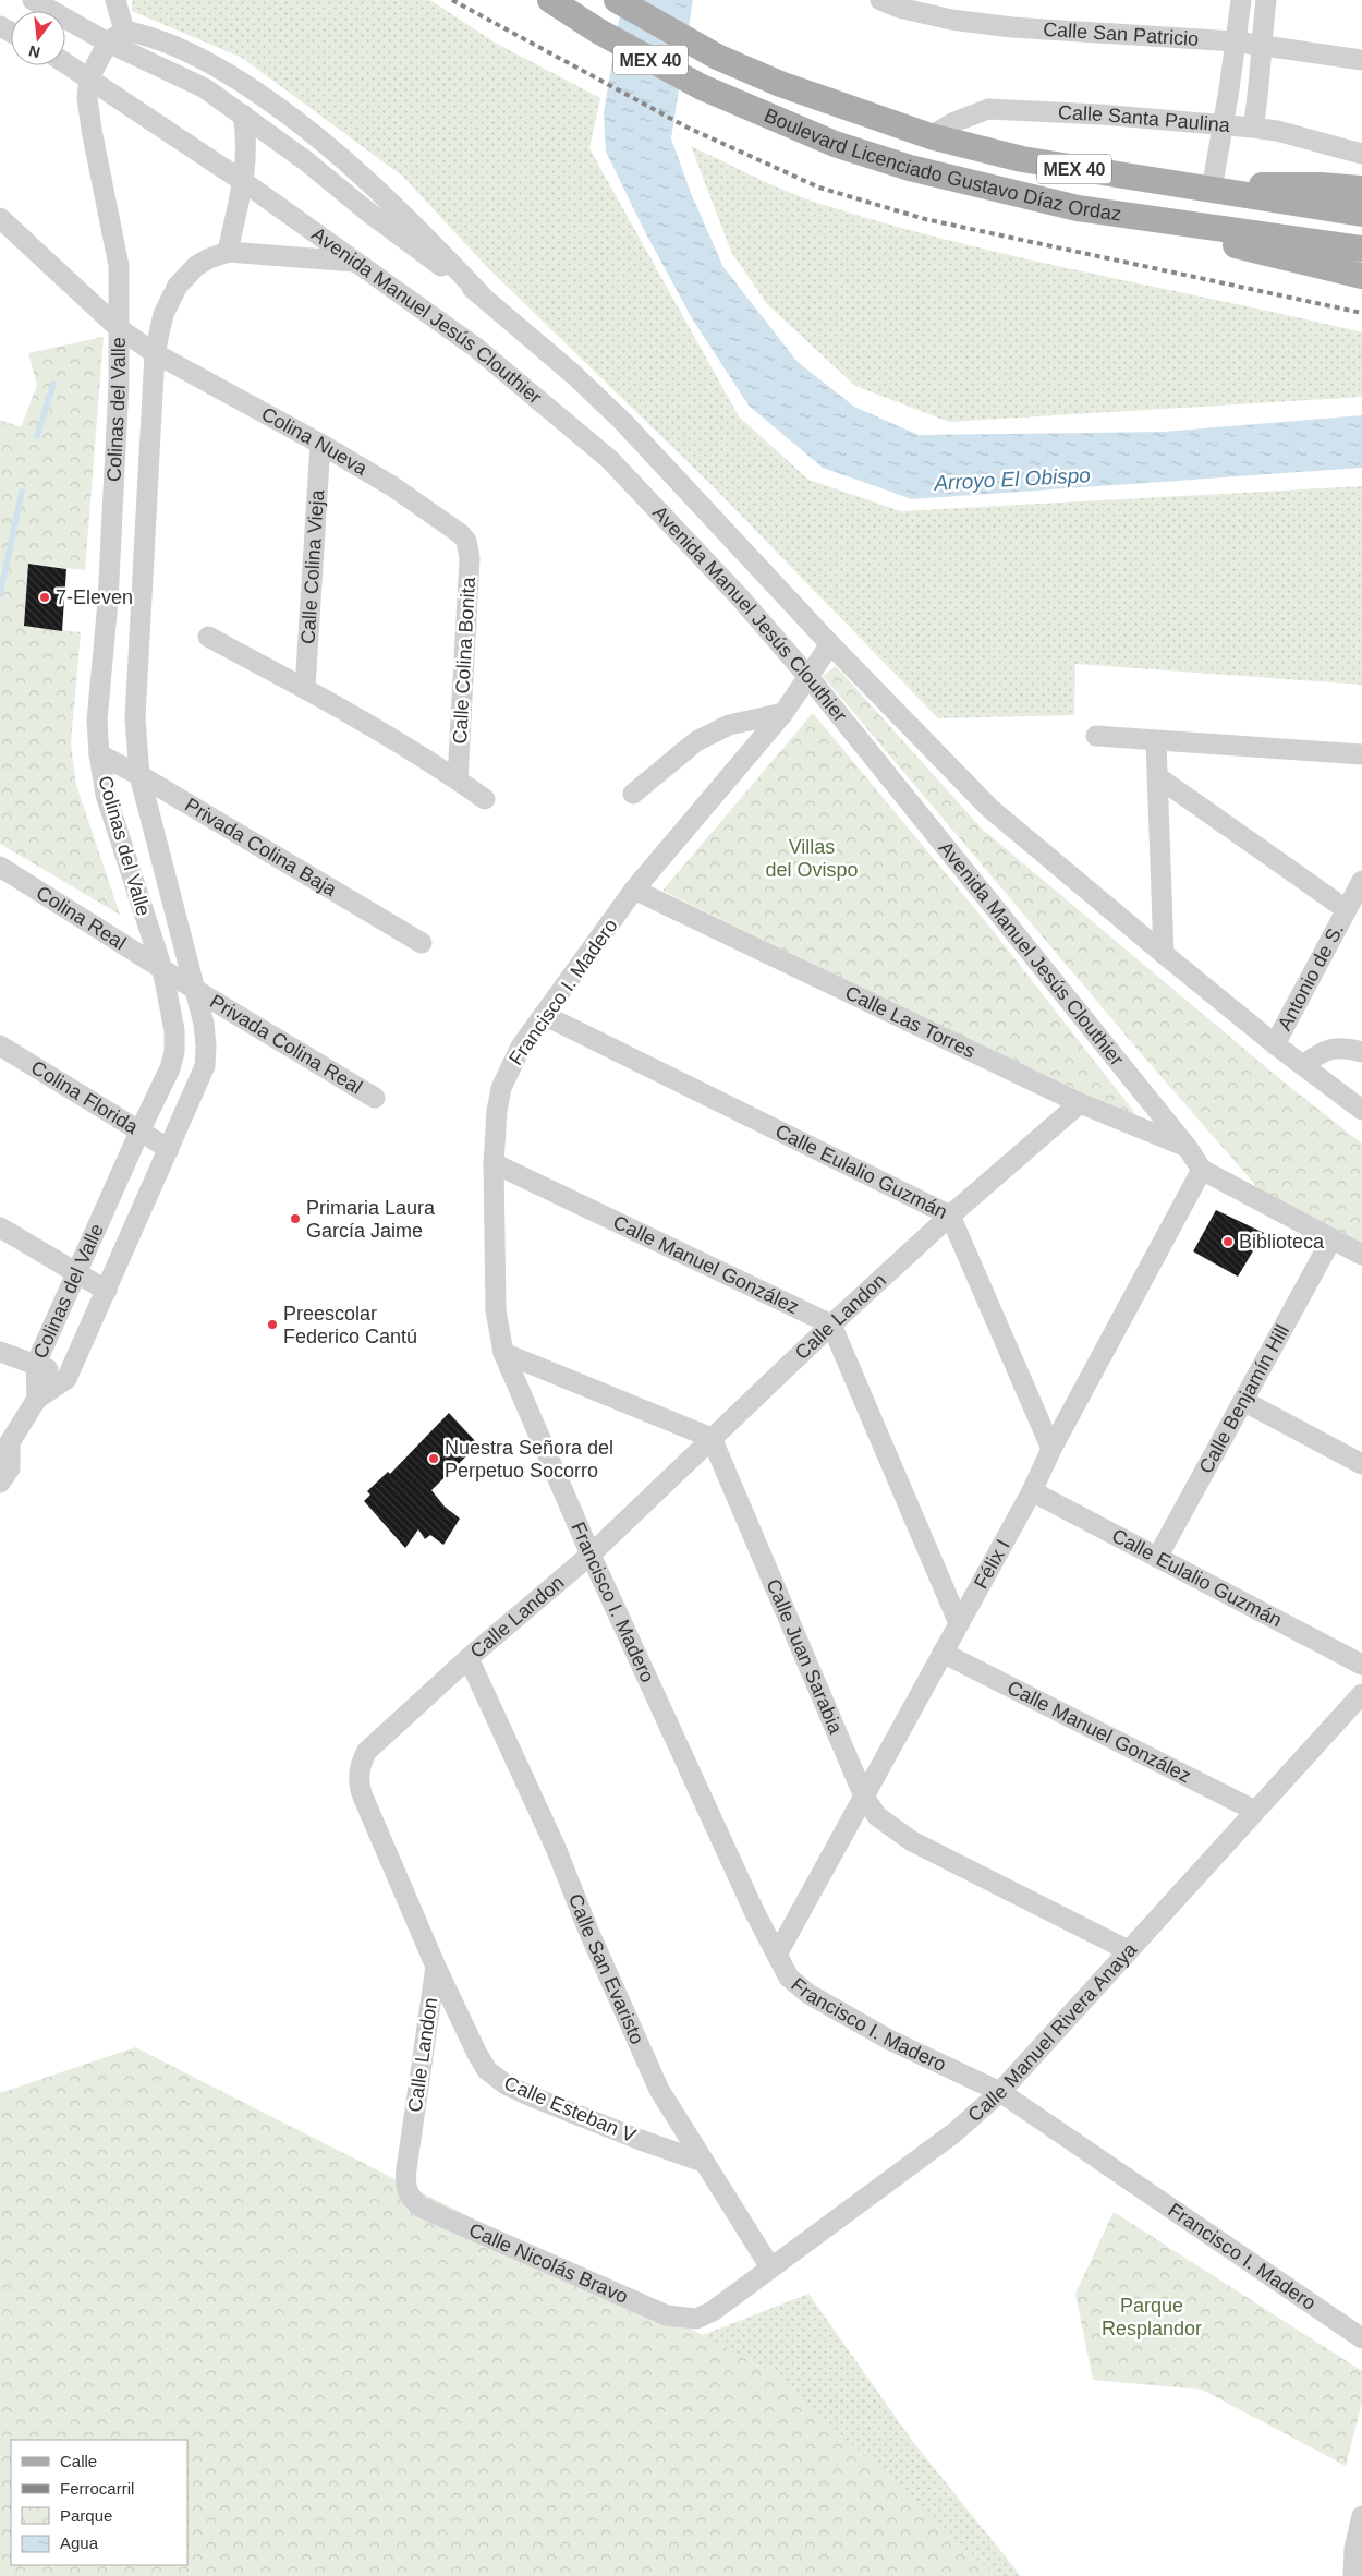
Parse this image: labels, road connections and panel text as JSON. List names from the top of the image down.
{
  "streets": {
    "main road": ["MEX 40", "Boulevard Licenciado Gustavo Díaz Ordaz"],
    "street": [
      "Calle San Patricio",
      "Calle Santa Paulina",
      "Avenida Manuel Jesús Clouthier",
      "Colinas del Valle",
      "Colina Nueva",
      "Calle Colina Vieja",
      "Calle Colina Bonita",
      "Privada Colina Baja",
      "Colina Real",
      "Antonio de S.",
      "Francisco I. Madero",
      "Calle Las Torres",
      "Privada Colina Real",
      "Colina Florida",
      "Calle Eulalio Guzmán",
      "Calle Manuel González",
      "Calle Landon",
      "Calle Benjamín Hill",
      "Félix I",
      "Calle Juan Sarabia",
      "Calle San Evaristo",
      "Calle Manuel Rivera Anaya",
      "Calle Esteban V",
      "Calle Nicolás Bravo"
    ]
  },
  "crossings": [
    ["Calle Santa Paulina", "Boulevard Licenciado Gustavo Díaz Ordaz"],
    ["Avenida Manuel Jesús Clouthier", "Colinas del Valle"],
    ["Avenida Manuel Jesús Clouthier", "Antonio de S."],
    ["Avenida Manuel Jesús Clouthier", "Francisco I. Madero"],
    ["Avenida Manuel Jesús Clouthier", "Calle Las Torres"],
    ["Avenida Manuel Jesús Clouthier", "Calle Benjamín Hill"],
    ["Avenida Manuel Jesús Clouthier", "Félix I"],
    ["Colinas del Valle", "Colina Nueva"],
    ["Colinas del Valle", "Privada Colina Baja"],
    ["Colinas del Valle", "Colina Real"],
    ["Colinas del Valle", "Privada Colina Real"],
    ["Colinas del Valle", "Colina Florida"],
    ["Colina Nueva", "Calle Colina Vieja"],
    ["Colina Nueva", "Calle Colina Bonita"],
    ["Colina Real", "Privada Colina Real"],
    ["Francisco I. Madero", "Calle Las Torres"],
    ["Francisco I. Madero", "Calle Eulalio Guzmán"],
    ["Francisco I. Madero", "Calle Manuel González"],
    ["Francisco I. Madero", "Calle Landon"],
    ["Francisco I. Madero", "Félix I"],
    ["Francisco I. Madero", "Calle Manuel Rivera Anaya"],
    ["Calle Las Torres", "Calle Landon"],
    ["Calle Eulalio Guzmán", "Calle Landon"],
    ["Calle Eulalio Guzmán", "Calle Benjamín Hill"],
    ["Calle Eulalio Guzmán", "Félix I"],
    ["Calle Manuel González", "Calle Landon"],
    ["Calle Manuel González", "Félix I"],
    ["Calle Manuel González", "Calle Manuel Rivera Anaya"],
    ["Calle Landon", "Calle Juan Sarabia"],
    ["Calle Landon", "Calle San Evaristo"],
    ["Calle Landon", "Calle Esteban V"],
    ["Calle Landon", "Calle Nicolás Bravo"],
    ["Félix I", "Calle Juan Sarabia"],
    ["Calle Juan Sarabia", "Calle Manuel Rivera Anaya"],
    ["Calle San Evaristo", "Calle Manuel Rivera Anaya"],
    ["Calle San Evaristo", "Calle Esteban V"],
    ["Calle Manuel Rivera Anaya", "Calle Nicolás Bravo"]
  ],
  "water": ["Arroyo El Obispo"],
  "parks": ["Villas del Ovispo", "Parque Resplandor"],
  "places": [
    "7-Eleven",
    "Primaria Laura García Jaime",
    "Biblioteca",
    "Preescolar Federico Cantú",
    "Nuestra Señora del Perpetuo Socorro"
  ],
  "legend": [
    "Calle",
    "Ferrocarril",
    "Parque",
    "Agua"
  ],
  "north": "bottom"
}
